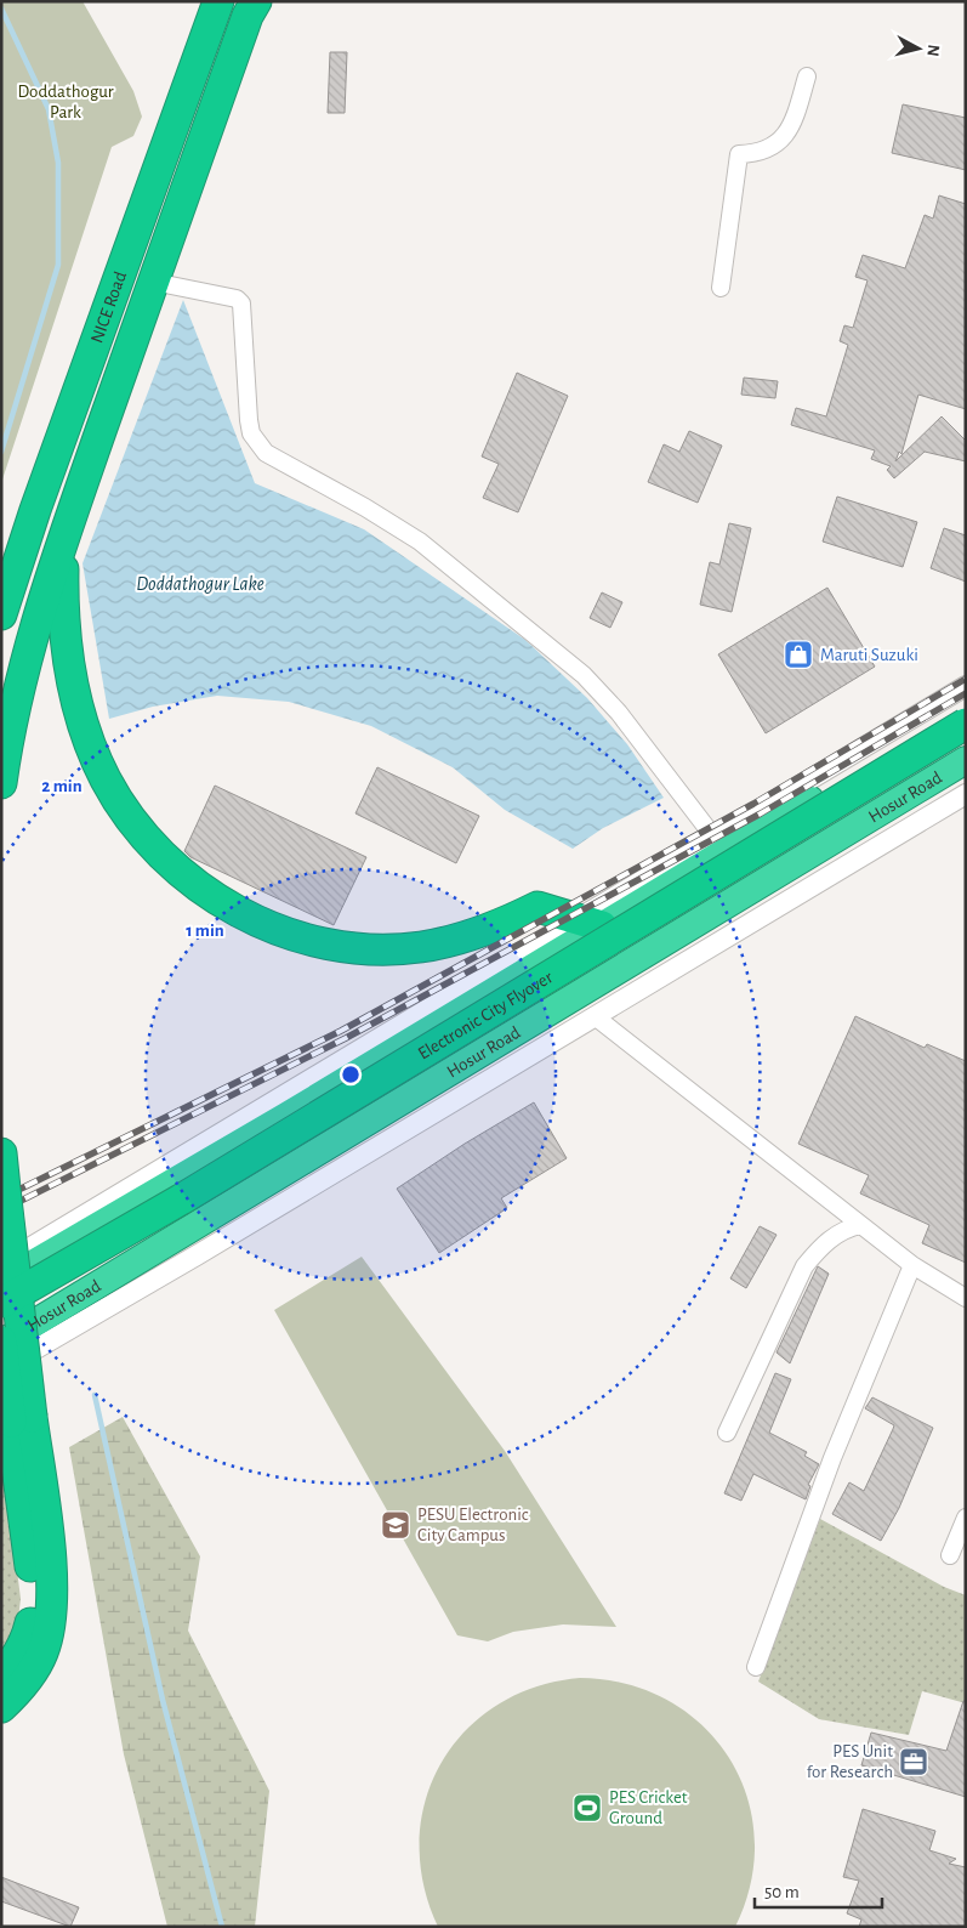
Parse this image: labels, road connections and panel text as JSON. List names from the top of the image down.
{
  "streets": {
    "highway": ["NICE Road", "Hosur Road", "Electronic City Flyover"]
  },
  "water": ["Doddathogur Lake"],
  "parks": ["Doddathogur Park"],
  "places": {
    "shop": ["Maruti Suzuki"],
    "school or university": ["PESU Electronic City Campus"],
    "office": ["PES Unit for Research"],
    "sports": ["PES Cricket Ground"]
  },
  "scale_bar": "50 m",
  "north": "right",
  "rings": ["2 min", "1 min"]
}
